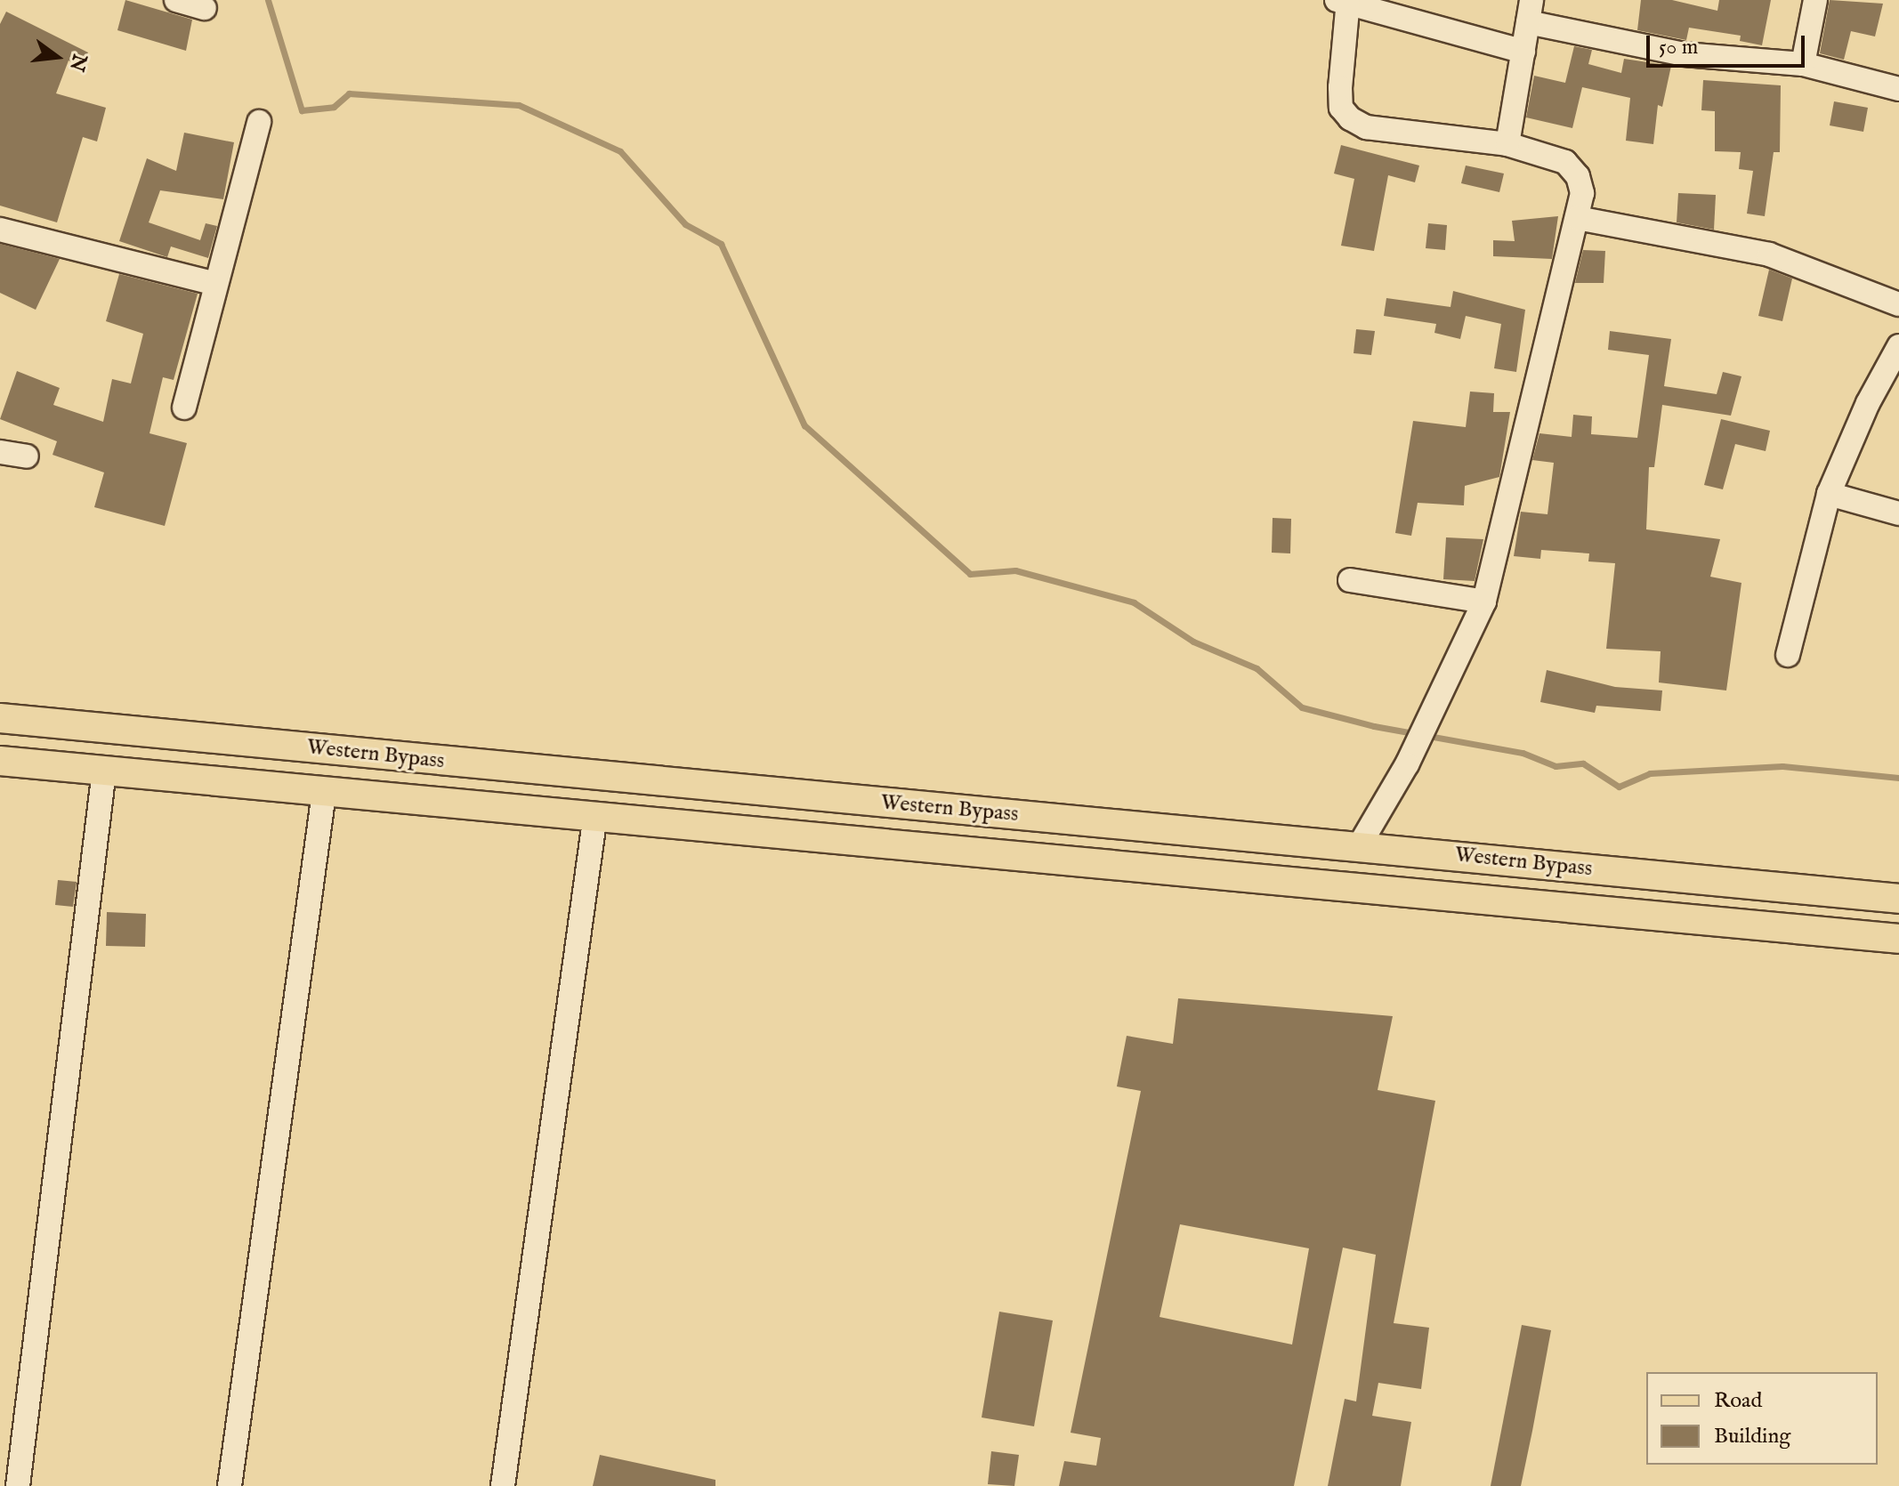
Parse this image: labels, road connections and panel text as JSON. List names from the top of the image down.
{
  "streets": {
    "main road": ["Western Bypass"]
  },
  "legend": ["Road", "Building"],
  "scale_bar": "50 m",
  "north": "right"
}
